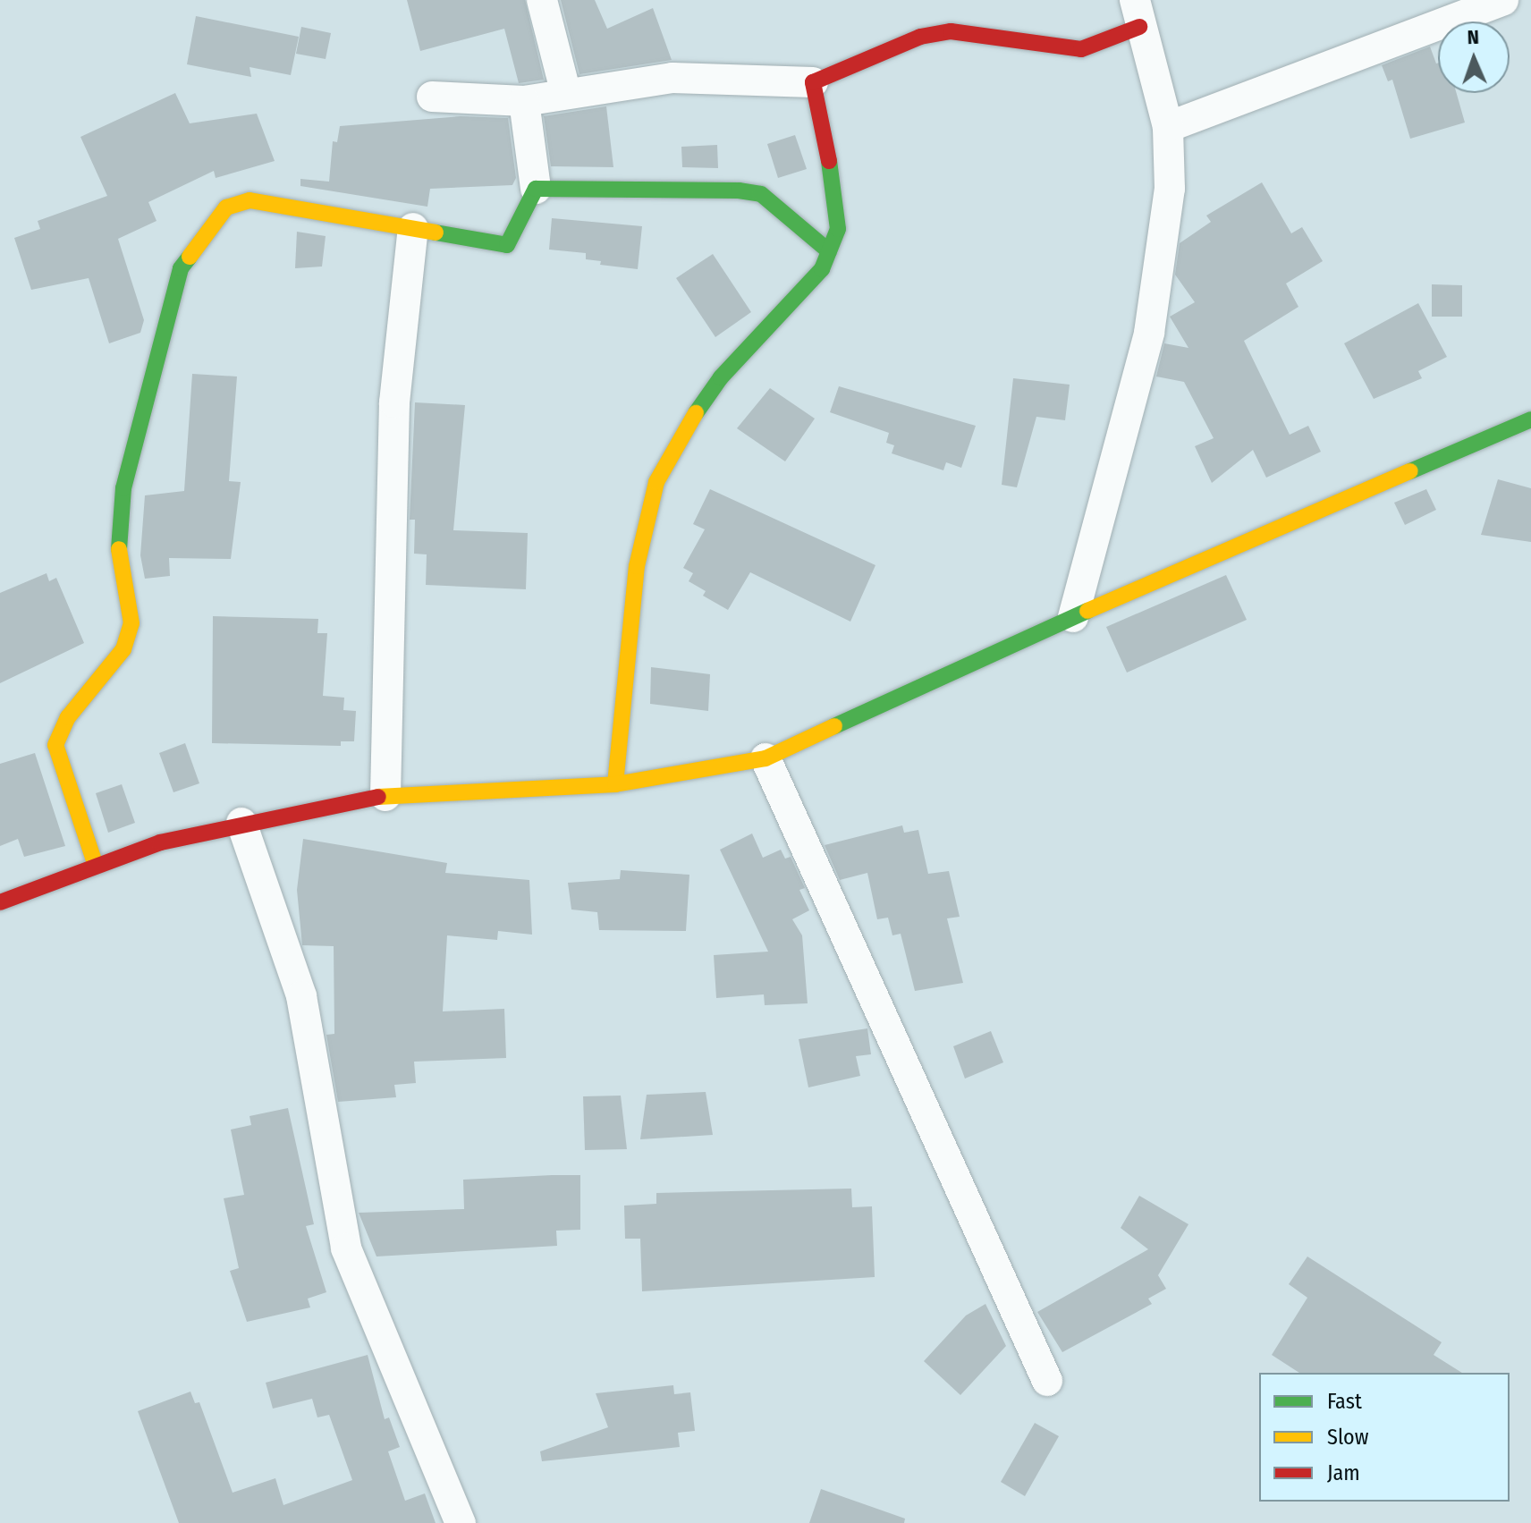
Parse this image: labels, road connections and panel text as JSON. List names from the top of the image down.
{
  "legend": ["Fast", "Slow", "Jam"],
  "north": "top"
}
